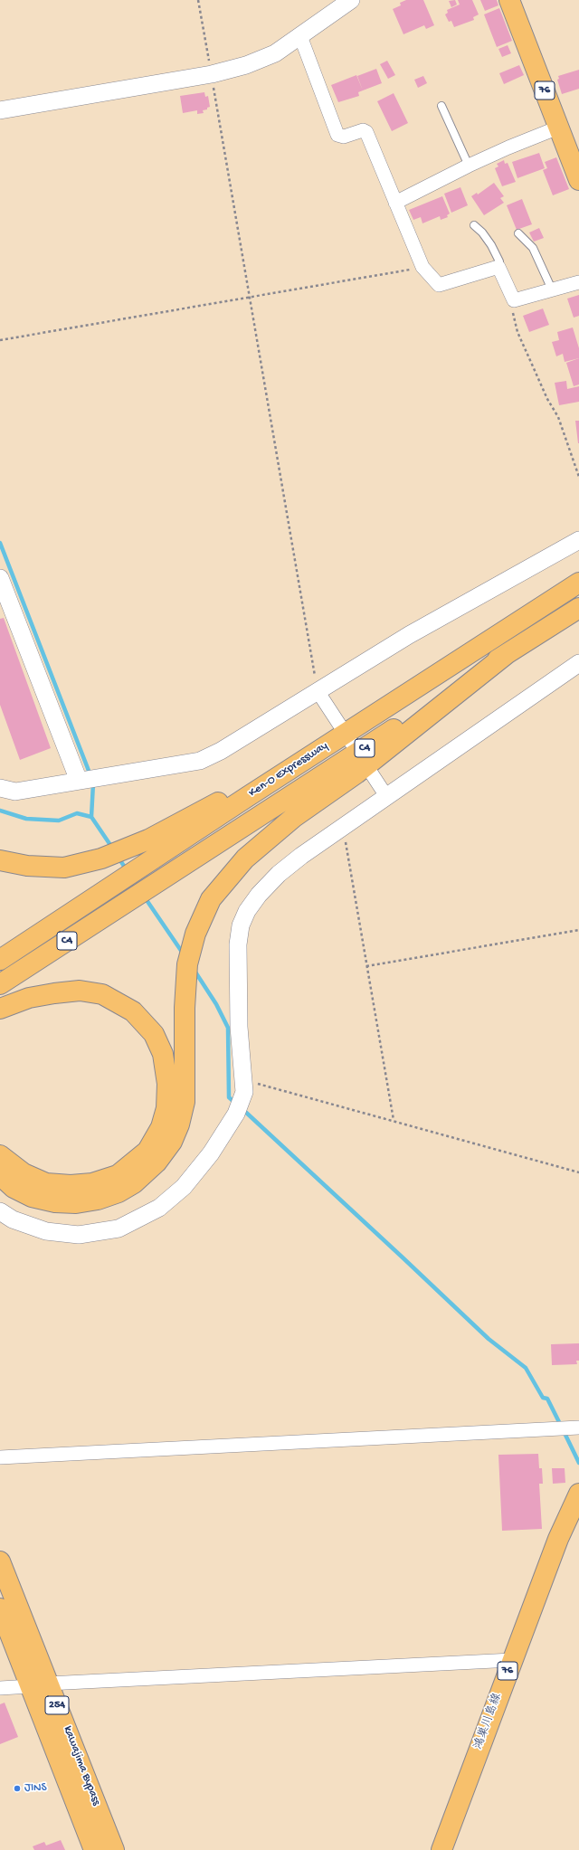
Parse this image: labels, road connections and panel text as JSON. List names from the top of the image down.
{
  "streets": {
    "main road": [
      "76",
      "C4",
      "Ken-O Expressway",
      "254",
      "鴻巣川島線",
      "kawajima Bypass"
    ]
  },
  "places": ["JINS"]
}
